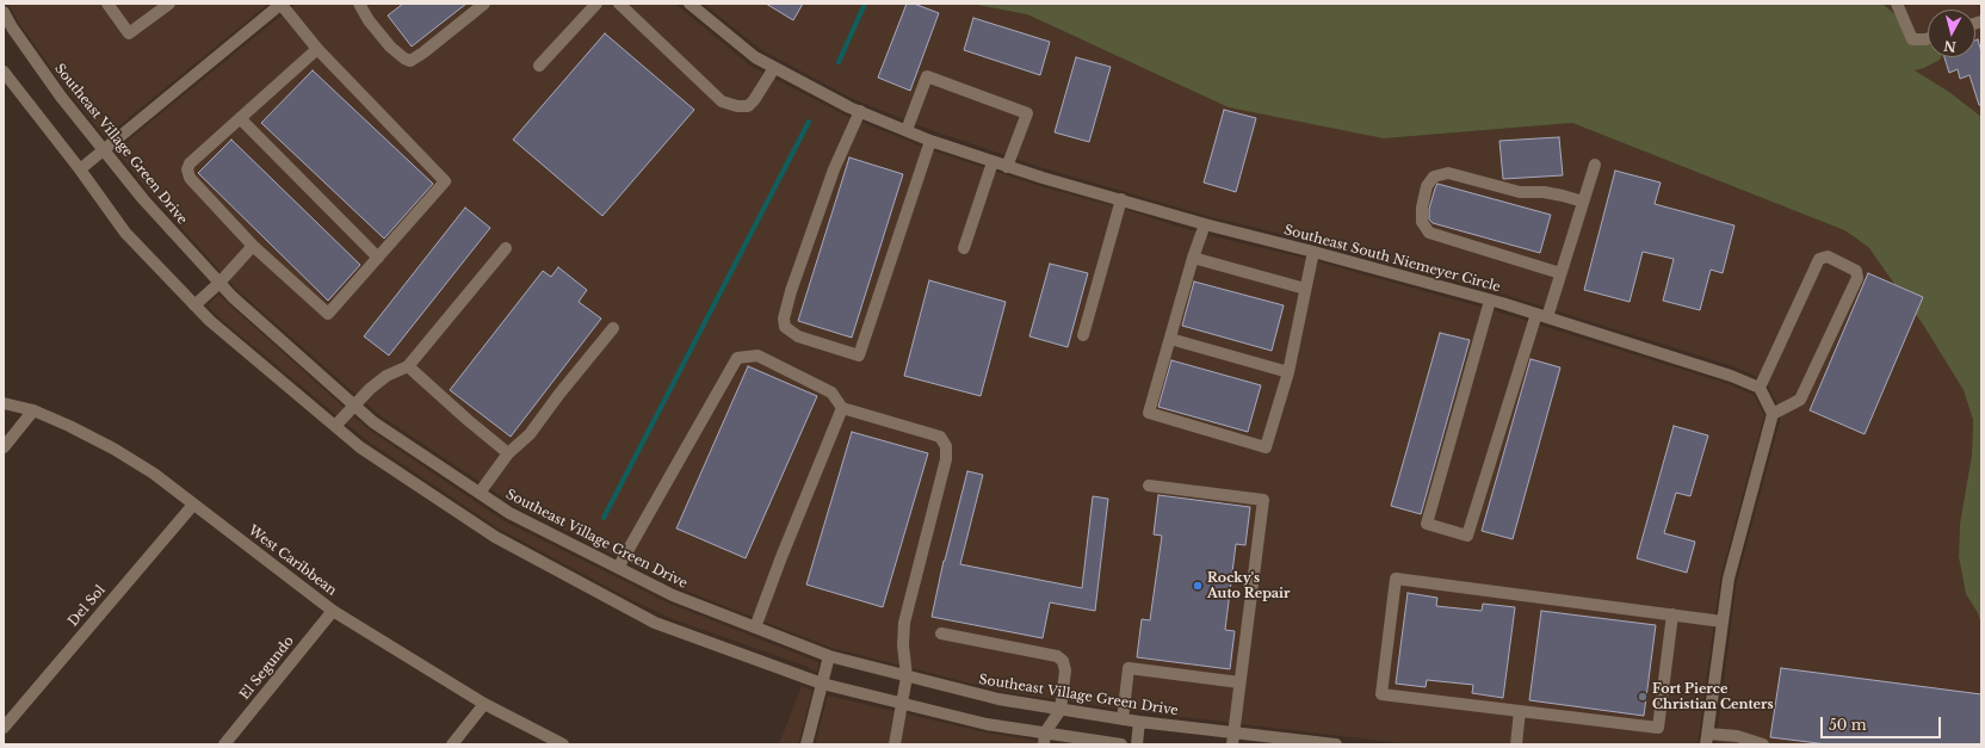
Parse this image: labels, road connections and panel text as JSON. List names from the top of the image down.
{
  "streets": {
    "street": [
      "Southeast Village Green Drive",
      "Southeast South Niemeyer Circle",
      "West Caribbean",
      "Del Sol",
      "El Segundo"
    ]
  },
  "crossings": [
    ["West Caribbean", "Del Sol"],
    ["West Caribbean", "El Segundo"]
  ],
  "places": ["Rocky's Auto Repair", "Fort Pierce Christian Centers"],
  "scale_bar": "50 m",
  "north": "bottom"
}
